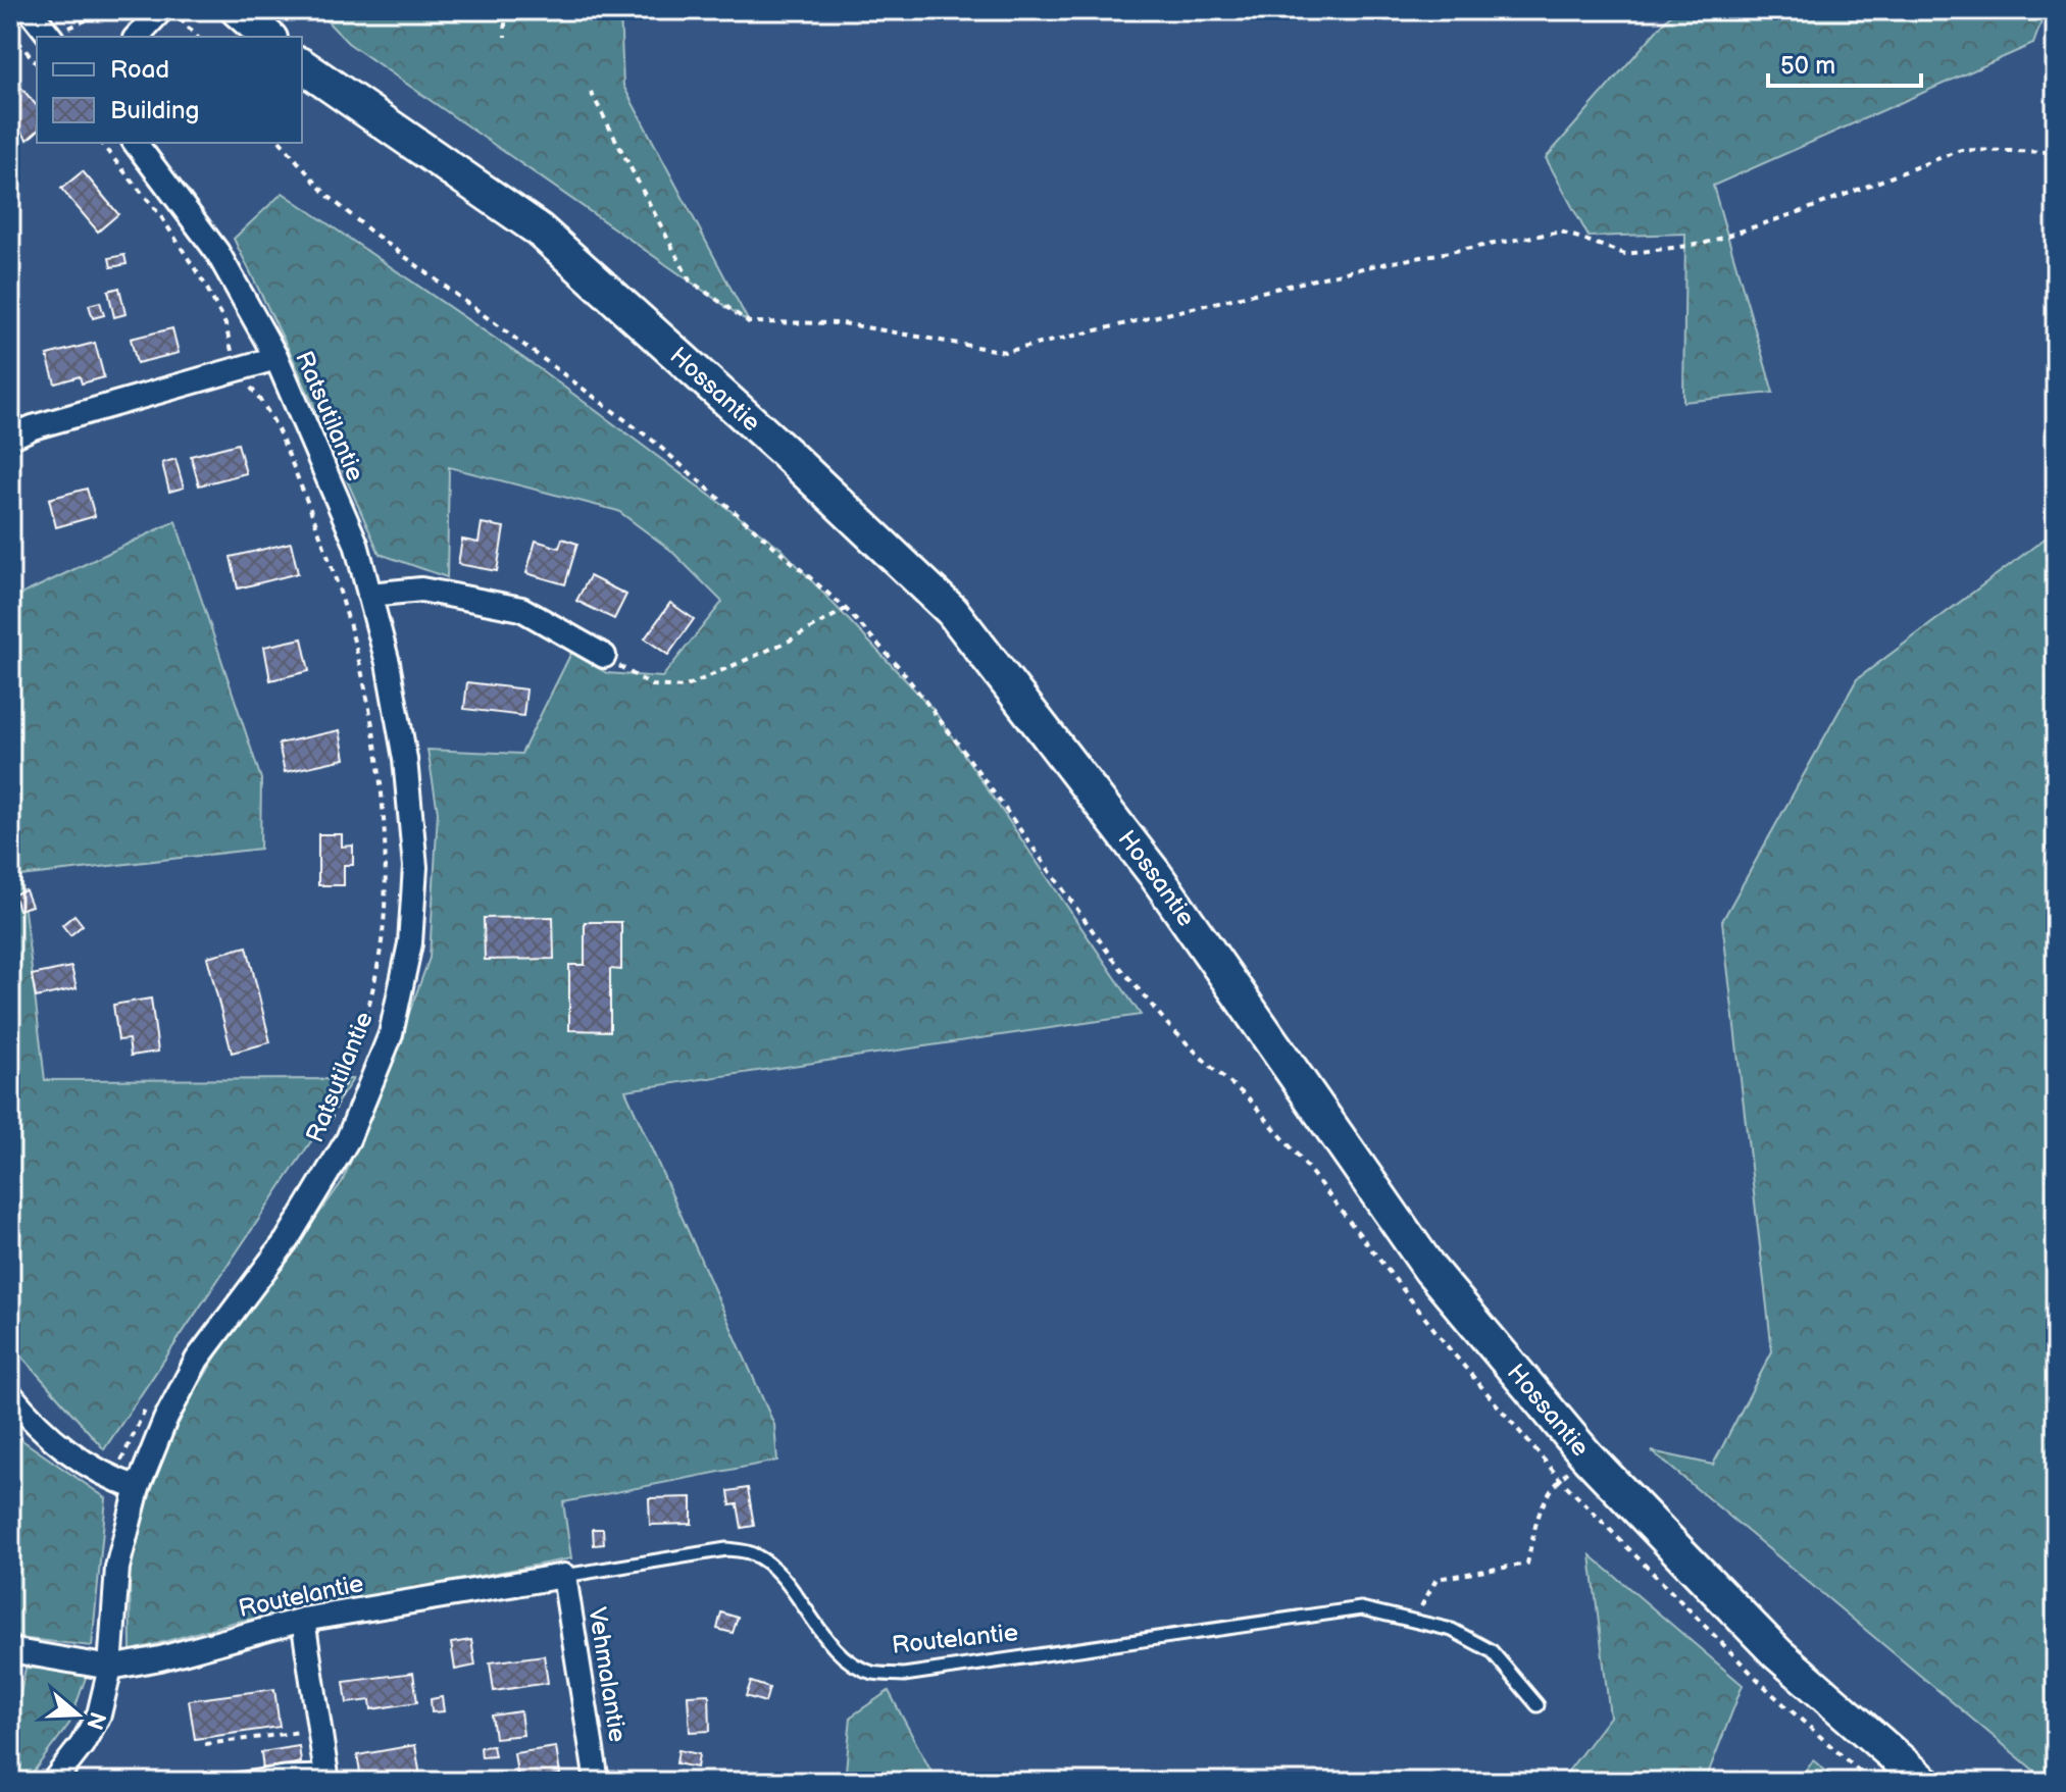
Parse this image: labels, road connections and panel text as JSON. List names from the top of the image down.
{
  "streets": {
    "main road": ["Hossantie"],
    "street": ["Ratsutilantie", "Routelantie", "Vehmalantie"]
  },
  "crossings": [
    ["Ratsutilantie", "Routelantie"],
    ["Routelantie", "Vehmalantie"]
  ],
  "legend": ["Road", "Building"],
  "scale_bar": "50 m",
  "north": "right"
}
